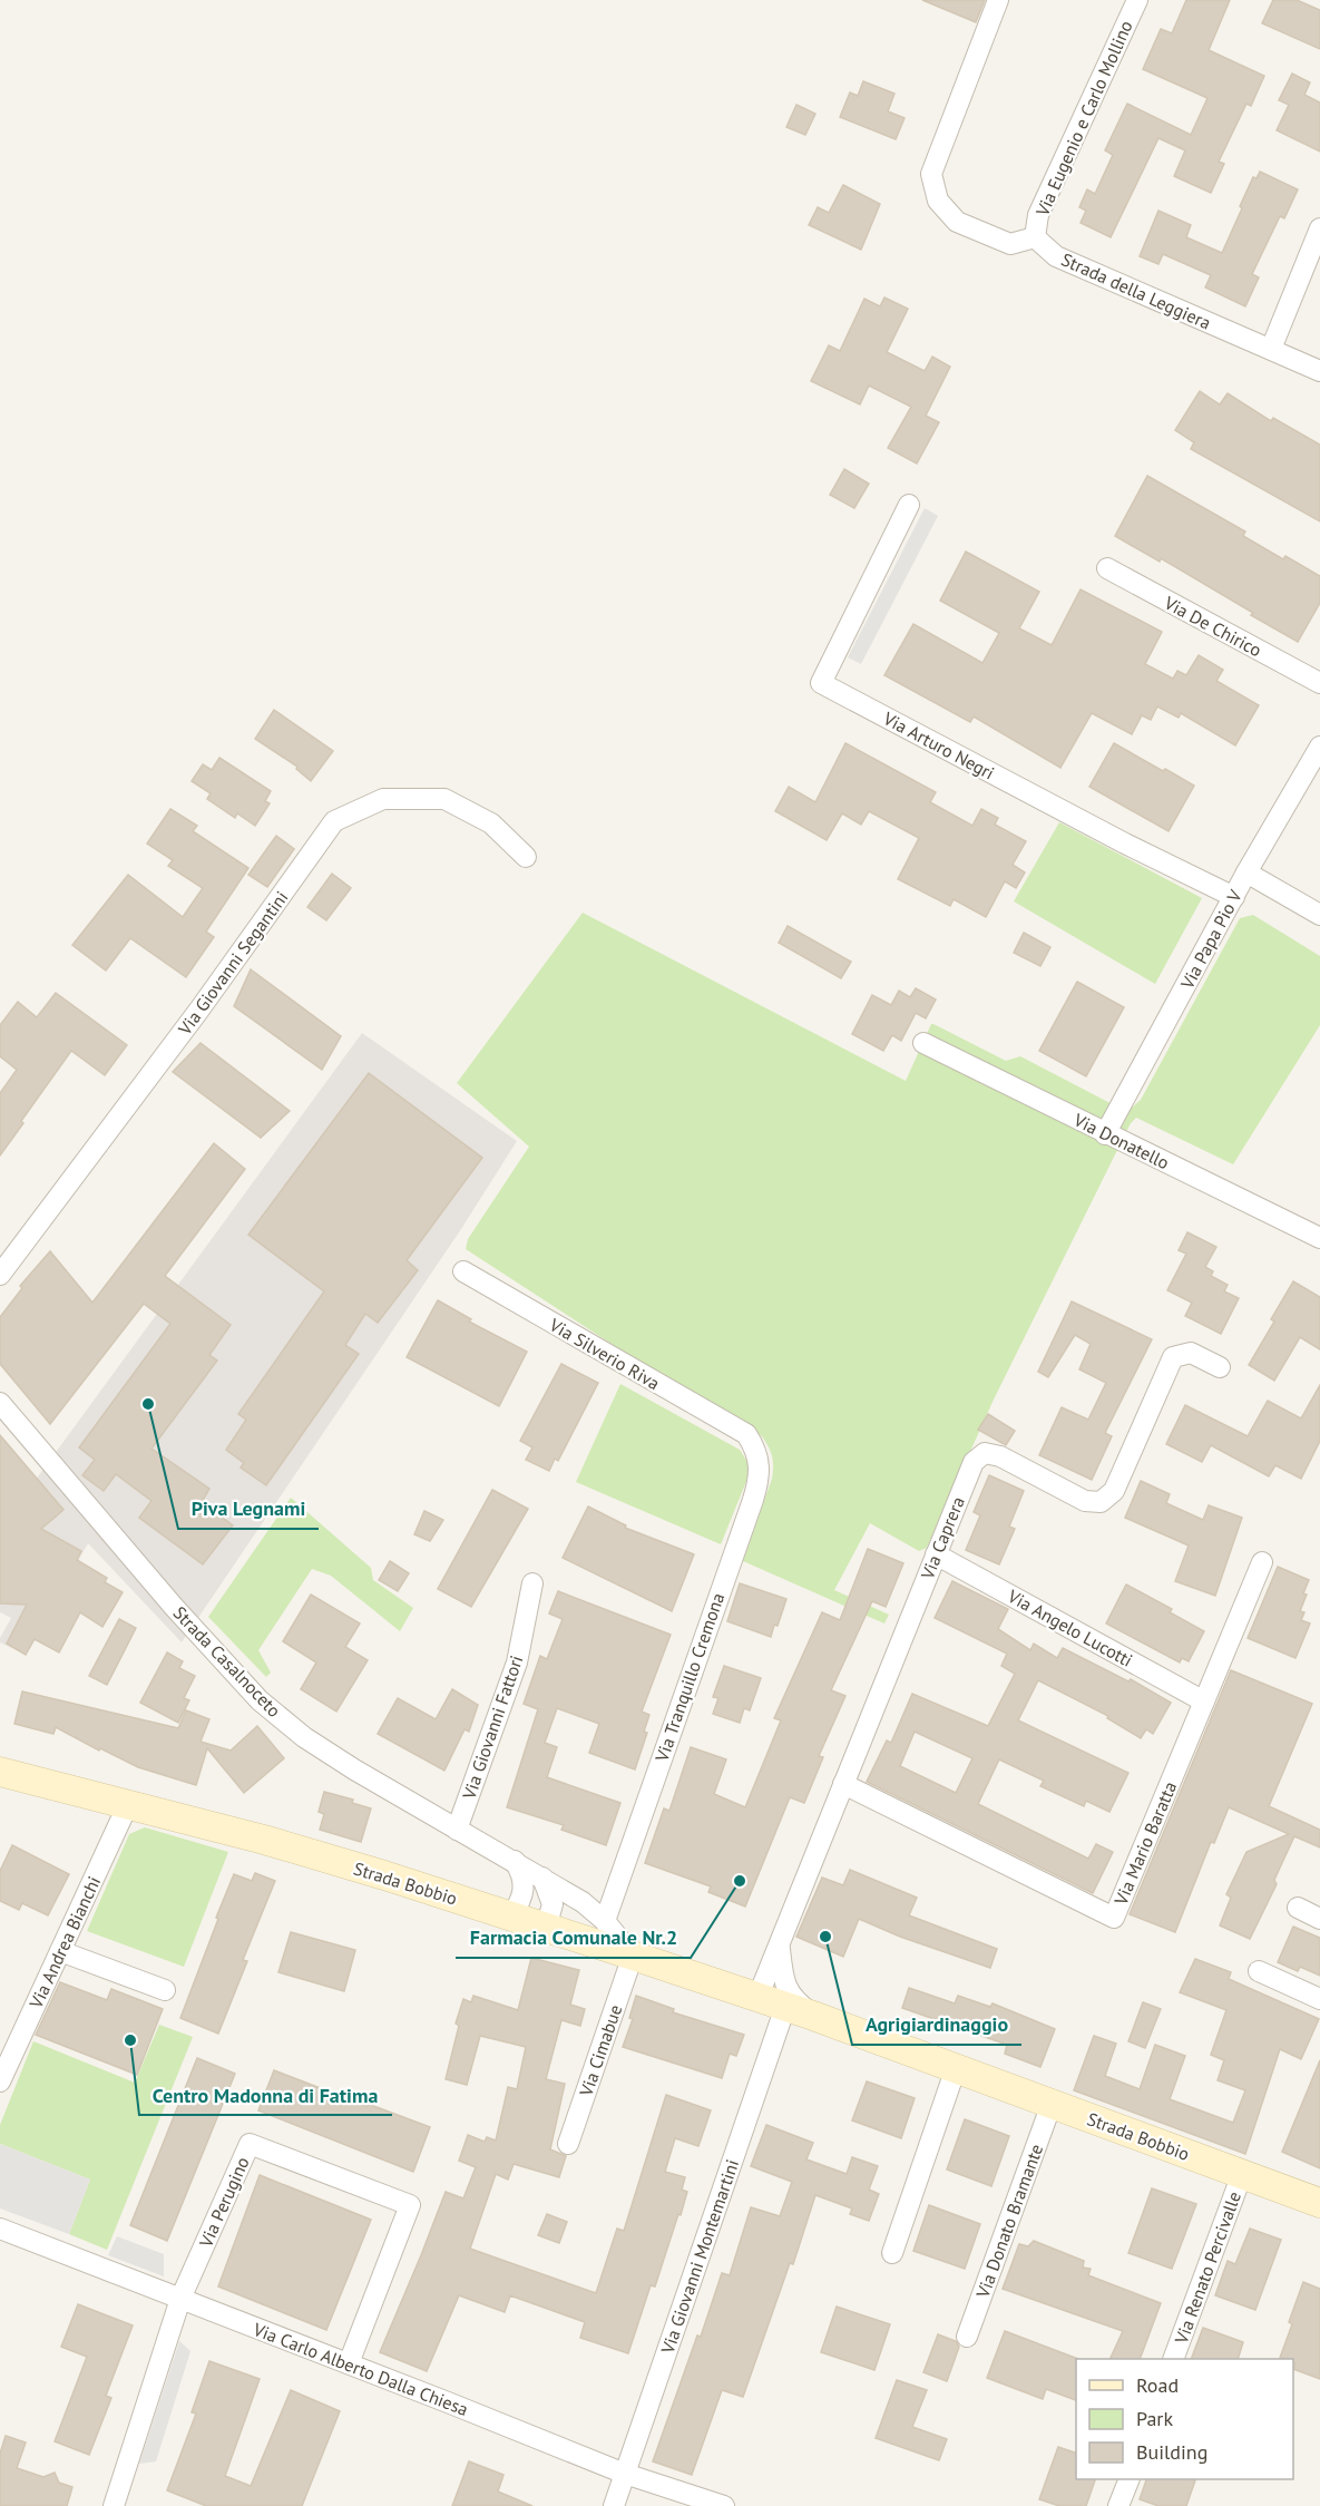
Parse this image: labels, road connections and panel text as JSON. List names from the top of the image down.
{
  "streets": {
    "main road": ["Strada Bobbio"],
    "street": [
      "Via Eugenio e Carlo Mollino",
      "Strada della Leggiera",
      "Via De Chirico",
      "Via Arturo Negri",
      "Via Papa Pio V",
      "Via Giovanni Segantini",
      "Via Donatello",
      "Via Silverio Riva",
      "Via Caprera",
      "Via Angelo Lucotti",
      "Strada Casalnoceto",
      "Via Tranquillo Cremona",
      "Via Giovanni Fattori",
      "Via Mario Baratta",
      "Via Andrea Bianchi",
      "Via Cimabue",
      "Via Perugino",
      "Via Donato Bramante",
      "Via Giovanni Montemartini",
      "Via Renato Percivalle",
      "Via Carlo Alberto Dalla Chiesa"
    ]
  },
  "crossings": [
    ["Via Eugenio e Carlo Mollino", "Strada della Leggiera"],
    ["Via Arturo Negri", "Via Papa Pio V"],
    ["Via Papa Pio V", "Via Donatello"],
    ["Via Silverio Riva", "Via Tranquillo Cremona"],
    ["Via Caprera", "Via Angelo Lucotti"],
    ["Via Caprera", "Via Mario Baratta"],
    ["Via Caprera", "Strada Bobbio"],
    ["Via Angelo Lucotti", "Via Mario Baratta"],
    ["Strada Casalnoceto", "Via Tranquillo Cremona"],
    ["Strada Casalnoceto", "Via Giovanni Fattori"],
    ["Strada Casalnoceto", "Strada Bobbio"],
    ["Strada Casalnoceto", "Via Cimabue"],
    ["Strada Bobbio", "Via Andrea Bianchi"],
    ["Strada Bobbio", "Via Cimabue"],
    ["Strada Bobbio", "Via Donato Bramante"],
    ["Strada Bobbio", "Via Giovanni Montemartini"],
    ["Strada Bobbio", "Via Renato Percivalle"],
    ["Via Perugino", "Via Carlo Alberto Dalla Chiesa"],
    ["Via Giovanni Montemartini", "Via Carlo Alberto Dalla Chiesa"]
  ],
  "places": [
    "Piva Legnami",
    "Farmacia Comunale Nr.2",
    "Agrigiardinaggio",
    "Centro Madonna di Fatima"
  ],
  "legend": ["Road", "Park", "Building"]
}
